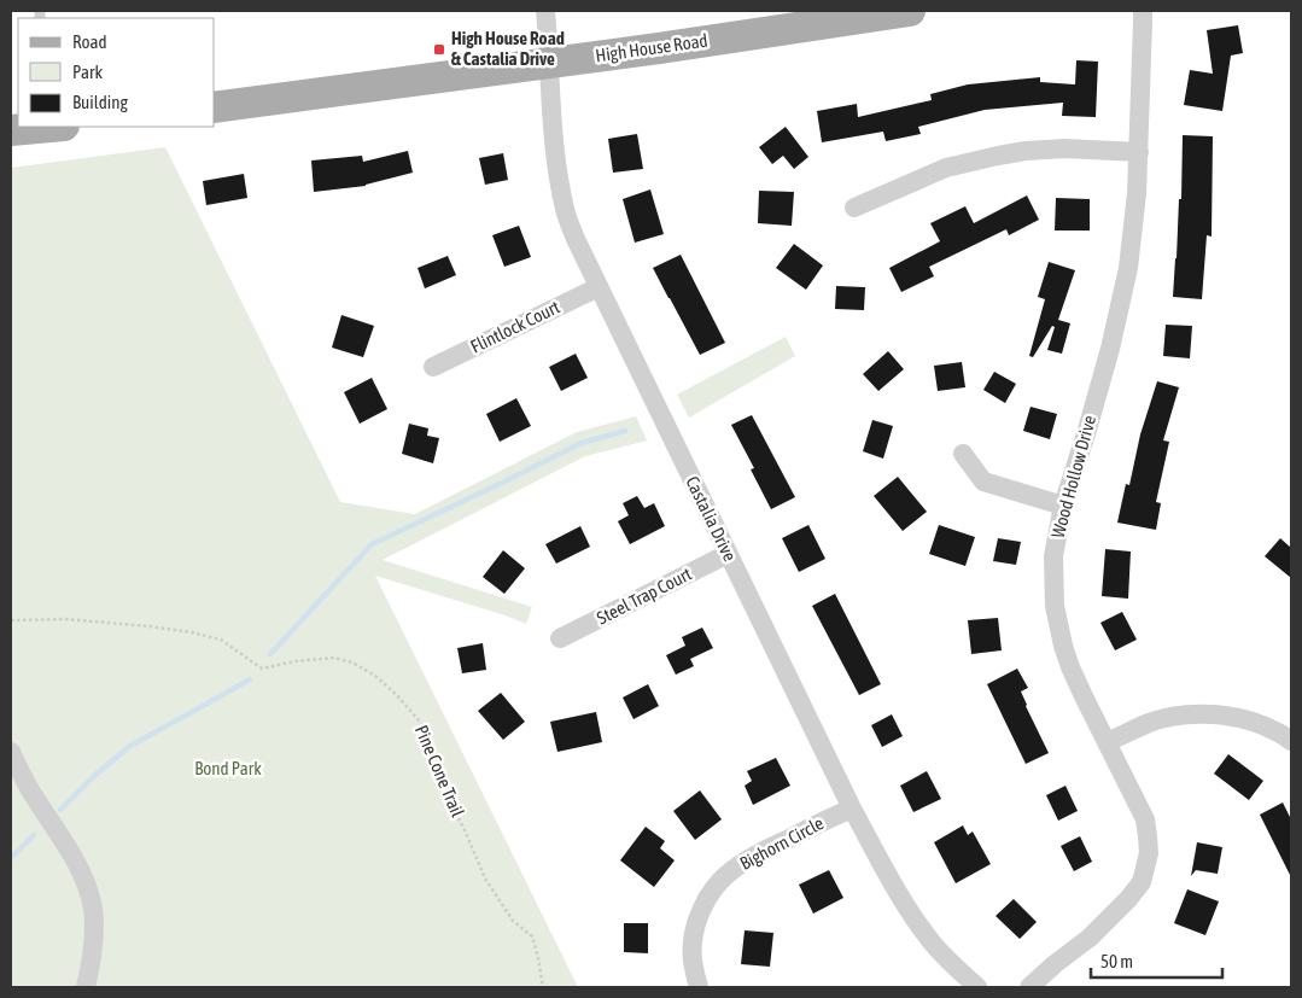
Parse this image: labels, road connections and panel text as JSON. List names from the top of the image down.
{
  "streets": {
    "main road": ["High House Road"],
    "street": [
      "Flintlock Court",
      "Wood Hollow Drive",
      "Castalia Drive",
      "Steel Trap Court",
      "Bighorn Circle"
    ],
    "path": ["Pine Cone Trail"]
  },
  "crossings": [
    ["High House Road", "Castalia Drive"],
    ["Flintlock Court", "Castalia Drive"],
    ["Castalia Drive", "Steel Trap Court"],
    ["Castalia Drive", "Bighorn Circle"]
  ],
  "parks": ["Bond Park"],
  "places": {
    "transit": ["High House Road & Castalia Drive"]
  },
  "legend": ["Road", "Park", "Building"],
  "scale_bar": "50 m"
}
